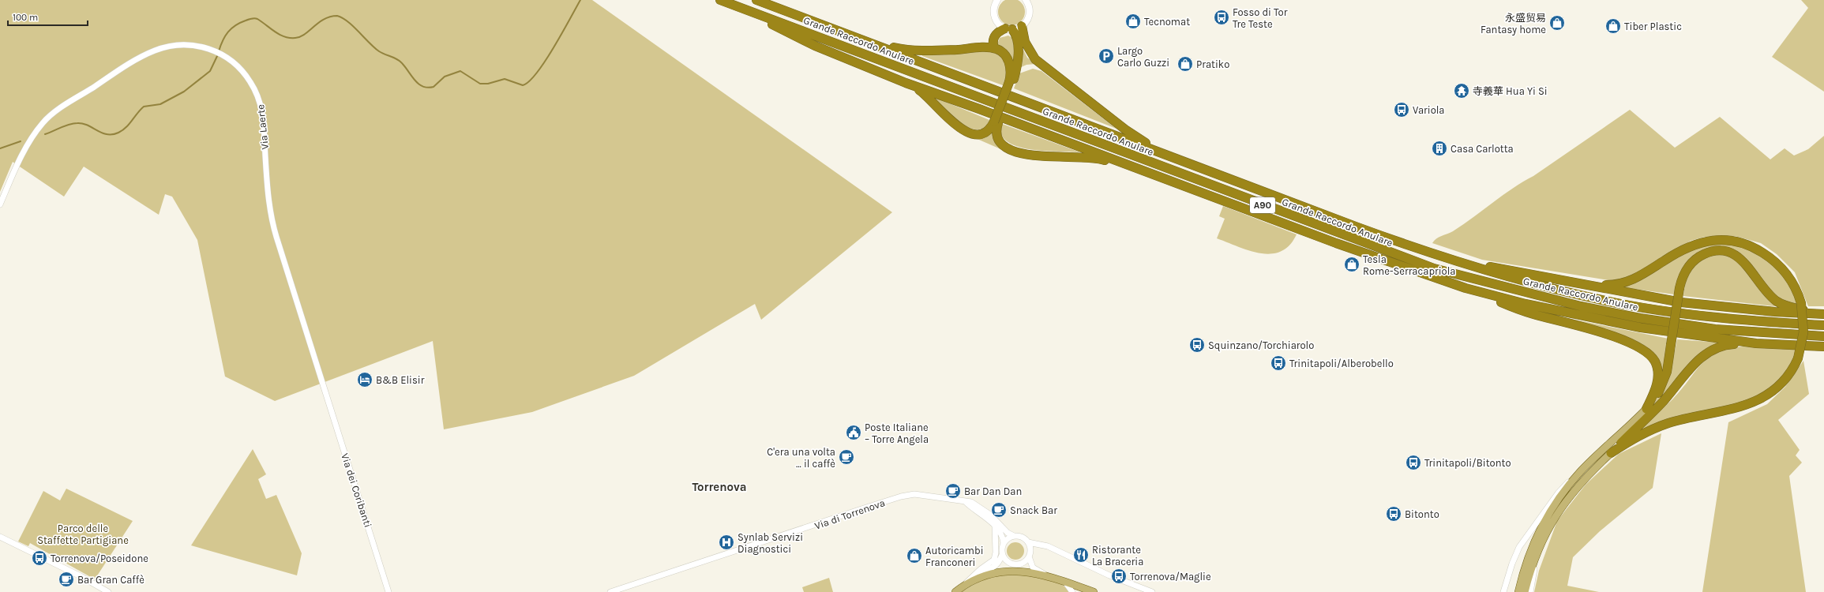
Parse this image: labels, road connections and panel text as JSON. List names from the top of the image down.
{
  "streets": {
    "highway": ["Grande Raccordo Anulare", "A90"],
    "street": ["Via Laerte", "Via dei Coribanti", "Via di Torrenova"]
  },
  "crossings": [
    ["Via Laerte", "Via dei Coribanti"]
  ],
  "districts": ["Torrenova"],
  "parks": ["Parco delle Staffette Partigiane"],
  "places": {
    "bus stop": [
      "Fosso di Tor Tre Teste",
      "Variola",
      "Squinzano/Torchiarolo",
      "Trinitapoli/Alberobello",
      "Trinitapoli/Bitonto",
      "Bitonto",
      "Torrenova/Poseidone",
      "Torrenova/Maglie"
    ],
    "shop": [
      "Tecnomat",
      "永盛贸易 Fantasy home",
      "Tiber Plastic",
      "Pratiko",
      "Tesla Rome-Serracapriola",
      "Autoricambi Franconeri"
    ],
    "parking": ["Largo Carlo Guzzi"],
    "temple": ["寺義華 Hua Yi Si"],
    "building": ["Casa Carlotta"],
    "hotel": ["B&B Elisir"],
    "public building": ["Poste Italiane – Torre Angela"],
    "cafe": [
      "C'era una volta ... il caffè",
      "Bar Dan Dan",
      "Snack Bar",
      "Bar Gran Caffè"
    ],
    "hospital": ["Synlab Servizi Diagnostici"],
    "restaurant": ["Ristorante La Braceria"]
  },
  "scale_bar": "100 m"
}
